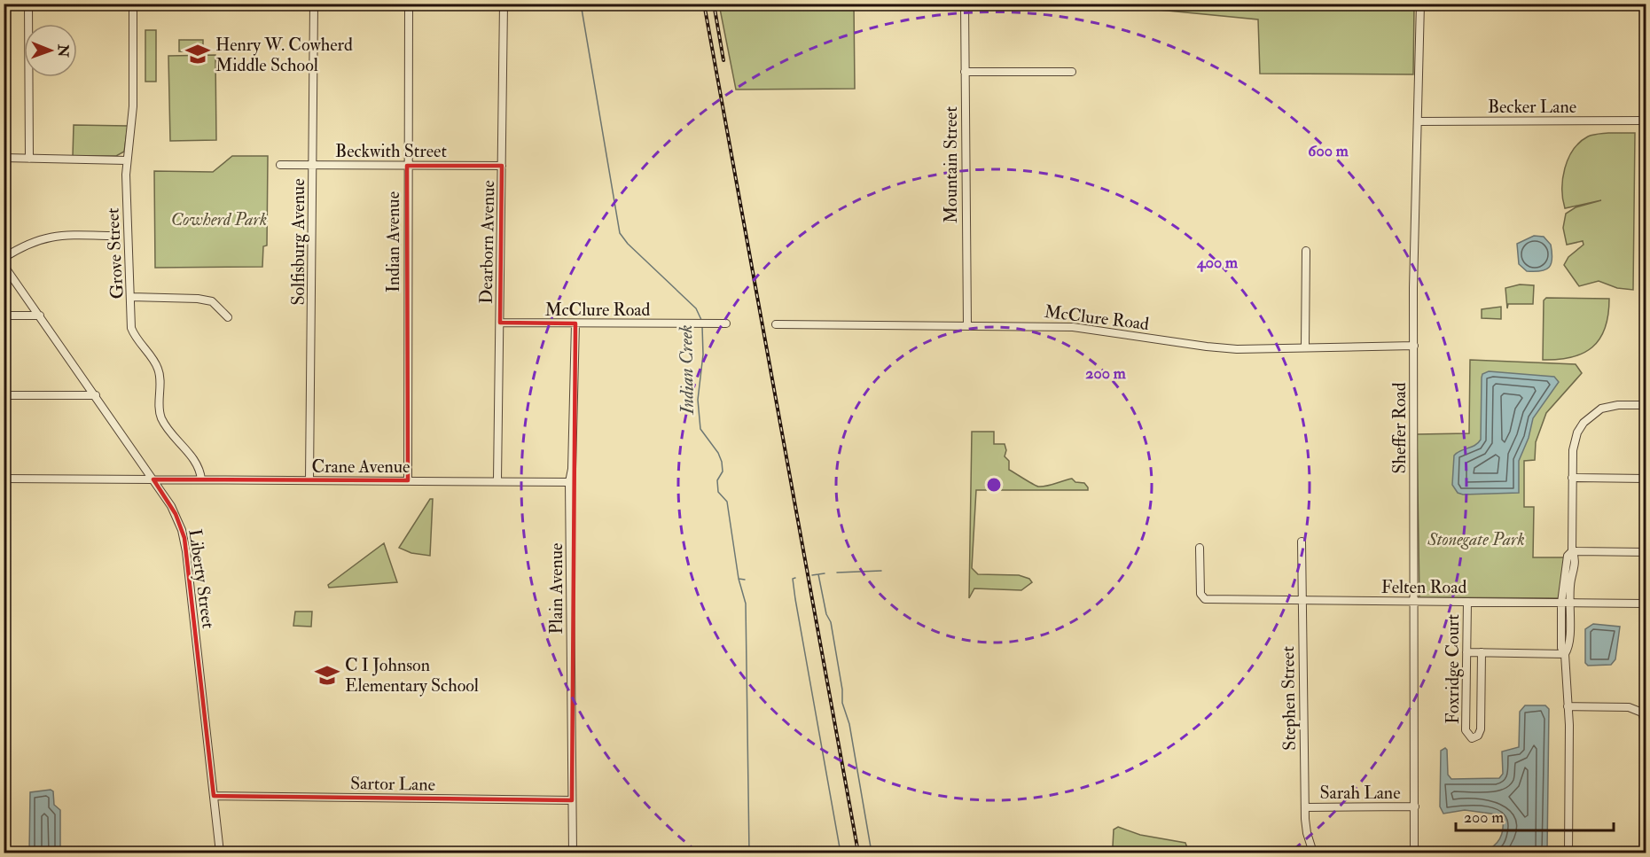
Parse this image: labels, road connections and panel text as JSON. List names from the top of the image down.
{
  "streets": {
    "street": [
      "Becker Lane",
      "Beckwith Street",
      "Mountain Street",
      "Solfisburg Avenue",
      "Indian Avenue",
      "Dearborn Avenue",
      "Grove Street",
      "McClure Road",
      "Sheffer Road",
      "Crane Avenue",
      "Liberty Street",
      "Felten Road",
      "Plain Avenue",
      "Foxridge Court",
      "Stephen Street",
      "Sartor Lane",
      "Sarah Lane"
    ]
  },
  "crossings": [
    ["Becker Lane", "Sheffer Road"],
    ["Beckwith Street", "Solfisburg Avenue"],
    ["Beckwith Street", "Indian Avenue"],
    ["Beckwith Street", "Dearborn Avenue"],
    ["Mountain Street", "McClure Road"],
    ["Solfisburg Avenue", "Crane Avenue"],
    ["Indian Avenue", "Crane Avenue"],
    ["Dearborn Avenue", "McClure Road"],
    ["Dearborn Avenue", "Crane Avenue"],
    ["Grove Street", "Crane Avenue"],
    ["McClure Road", "Sheffer Road"],
    ["McClure Road", "Plain Avenue"],
    ["Sheffer Road", "Felten Road"],
    ["Sheffer Road", "Sarah Lane"],
    ["Crane Avenue", "Liberty Street"],
    ["Crane Avenue", "Plain Avenue"],
    ["Liberty Street", "Sartor Lane"],
    ["Felten Road", "Foxridge Court"],
    ["Felten Road", "Stephen Street"],
    ["Plain Avenue", "Sartor Lane"],
    ["Stephen Street", "Sarah Lane"]
  ],
  "water": ["Indian Creek"],
  "parks": ["Cowherd Park", "Stonegate Park"],
  "places": {
    "school or university": ["Henry W. Cowherd Middle School", "C I Johnson Elementary School"]
  },
  "scale_bar": "200 m",
  "north": "right",
  "rings": ["600 m", "400 m", "200 m"]
}
